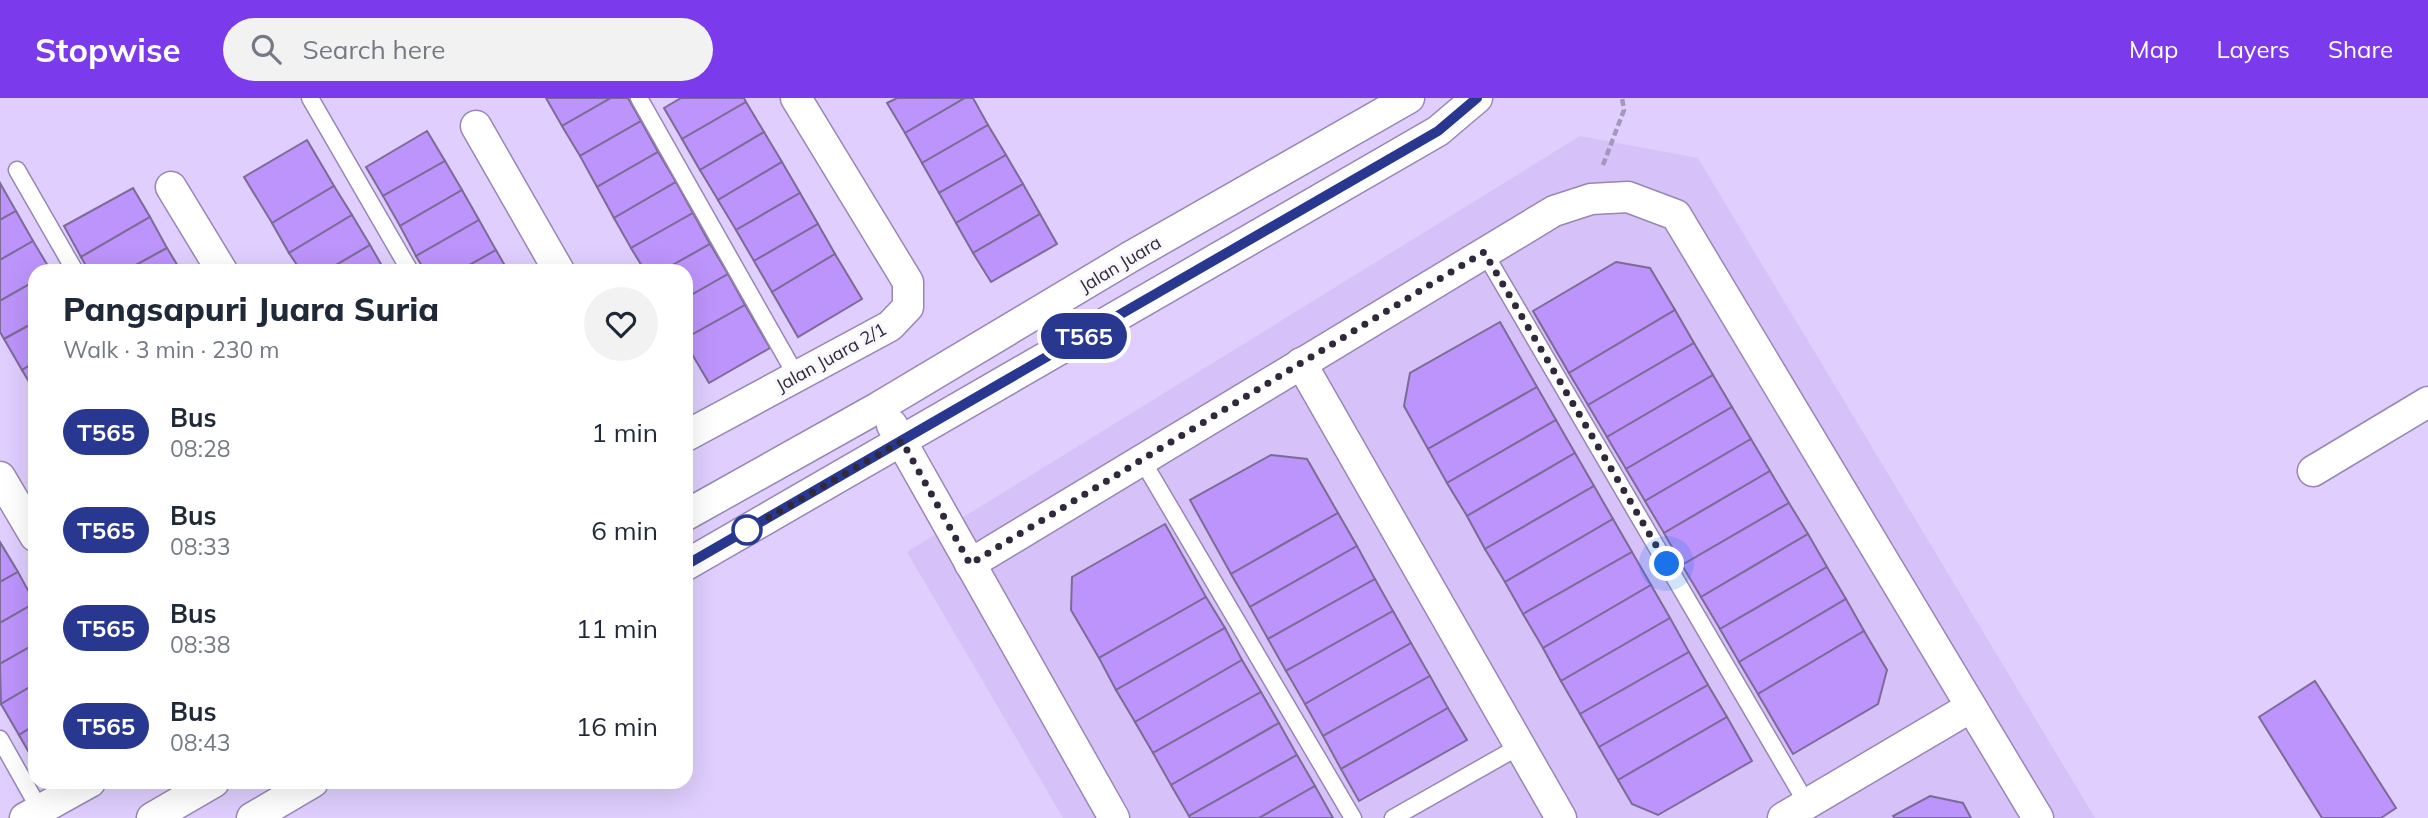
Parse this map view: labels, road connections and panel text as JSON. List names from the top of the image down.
{
  "streets": {
    "street": ["Jalan Juara", "Jalan Juara 2/1"]
  },
  "lines": ["bus line T565"],
  "page": {
    "header": "Stopwise",
    "search": "Search here",
    "nav": ["Map", "Layers", "Share"],
    "on_map": "T565",
    "heading": ["Pangsapuri Juara Suria", "Walk · 3 min · 230 m"],
    "list": [
      {
        "mark": "T565",
        "name": "Bus",
        "note": "08:28",
        "value": "1 min"
      },
      {
        "mark": "T565",
        "name": "Bus",
        "note": "08:33",
        "value": "6 min"
      },
      {
        "mark": "T565",
        "name": "Bus",
        "note": "08:38",
        "value": "11 min"
      },
      {
        "mark": "T565",
        "name": "Bus",
        "note": "08:43",
        "value": "16 min"
      }
    ]
  }
}
